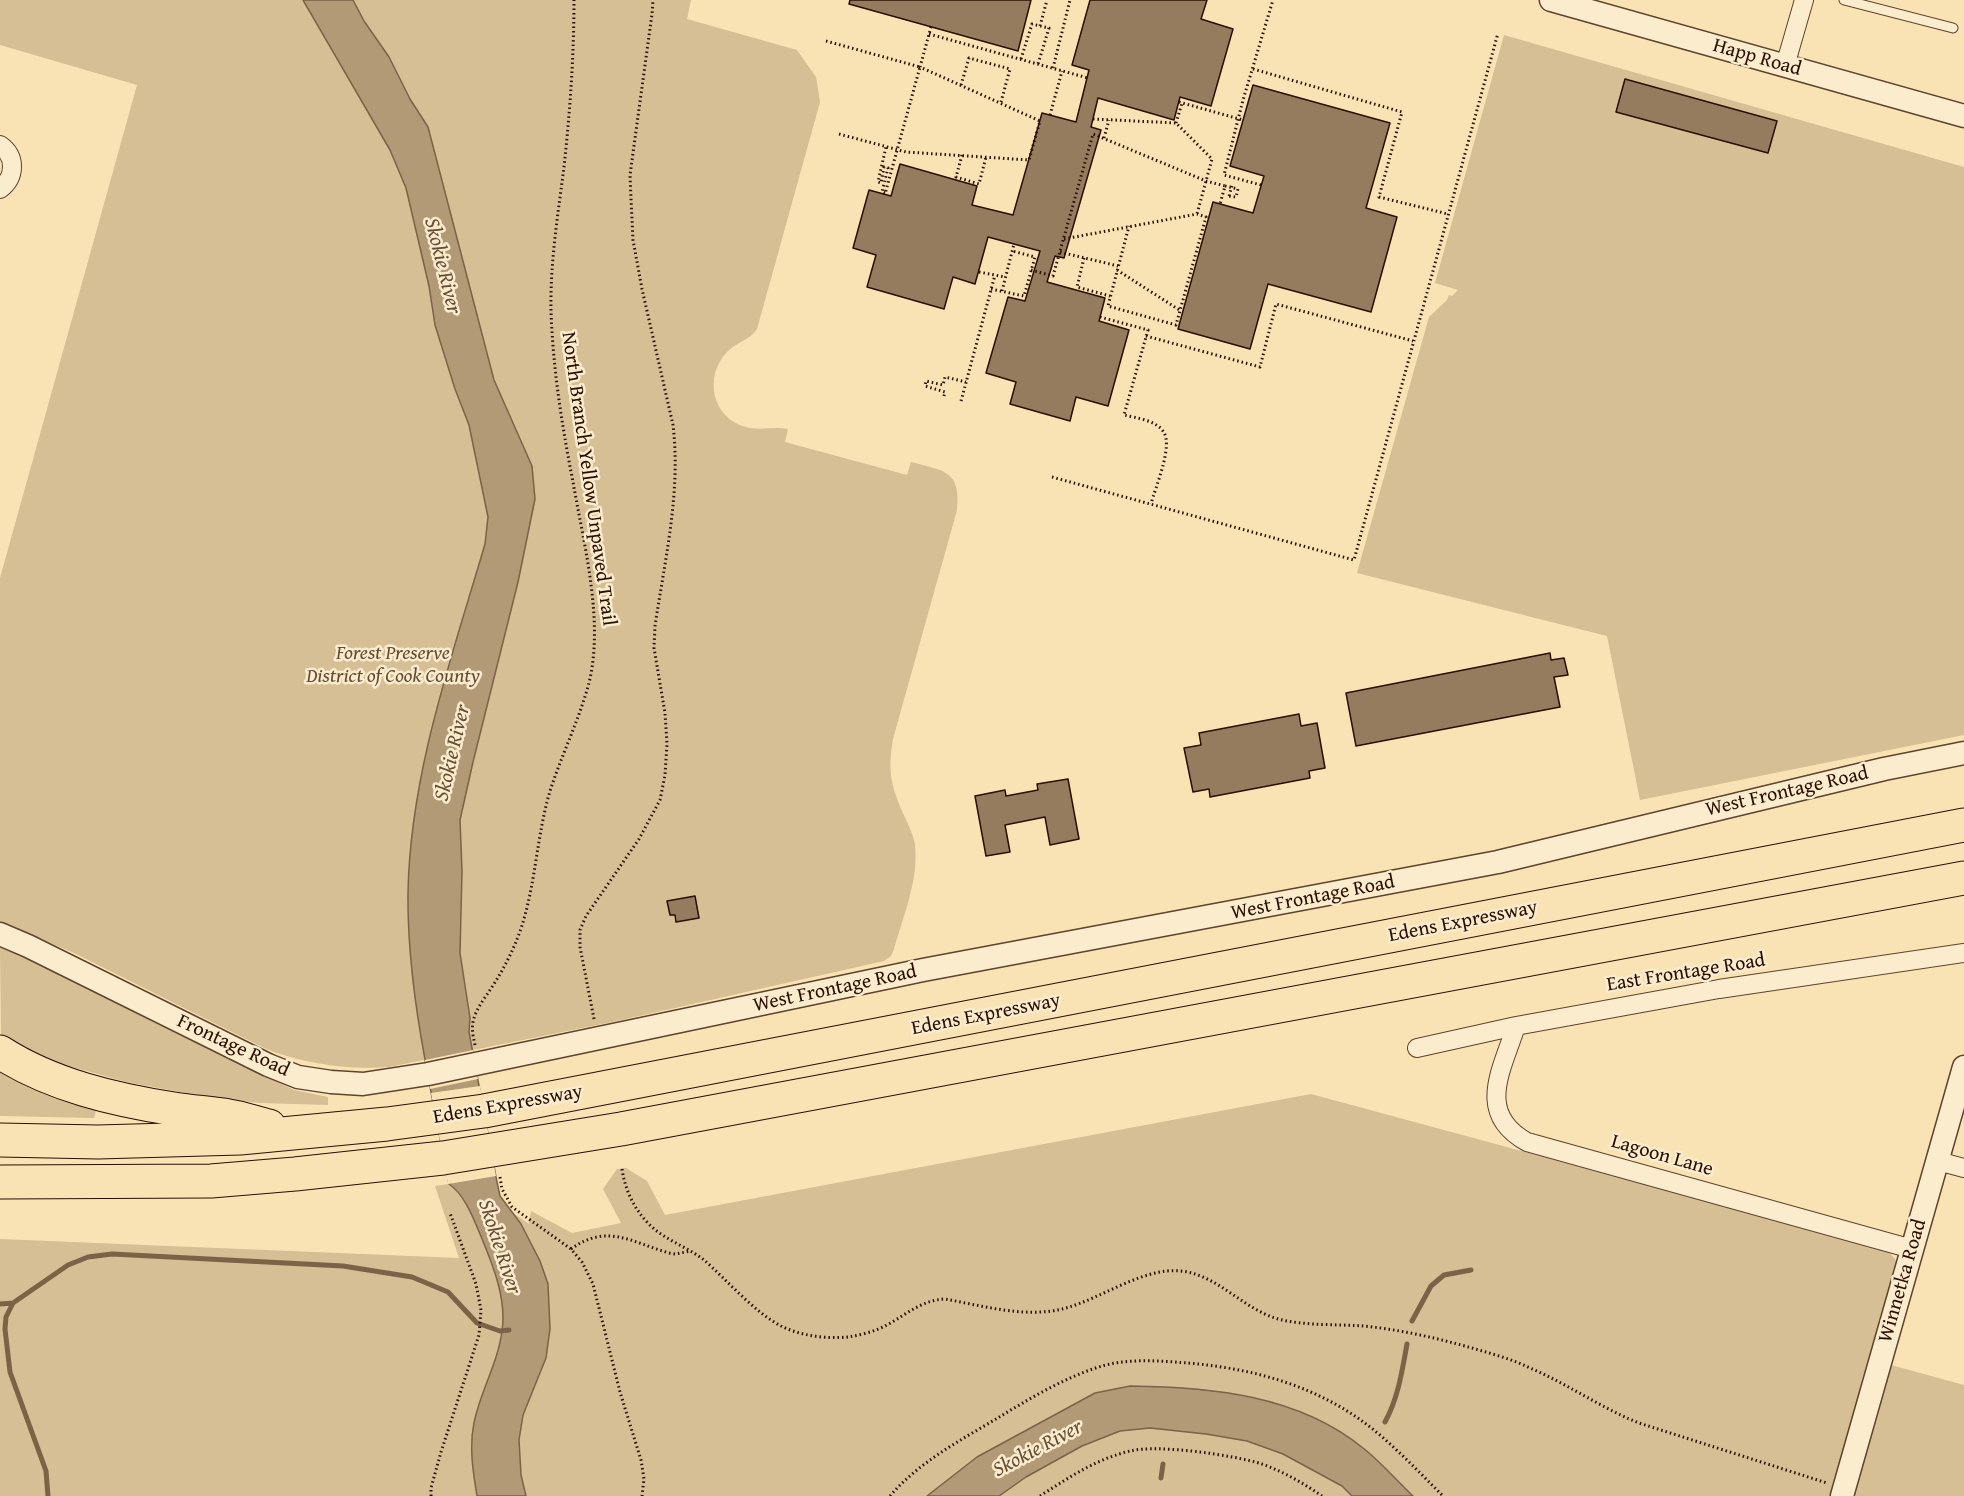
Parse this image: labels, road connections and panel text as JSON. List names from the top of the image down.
{
  "streets": {
    "highway": ["Edens Expressway"],
    "street": [
      "Happ Road",
      "West Frontage Road",
      "East Frontage Road",
      "Frontage Road",
      "Lagoon Lane",
      "Winnetka Road"
    ],
    "path": ["North Branch Yellow Unpaved Trail"]
  },
  "crossings": [
    ["North Branch Yellow Unpaved Trail", "Frontage Road"],
    ["West Frontage Road", "Frontage Road"],
    ["East Frontage Road", "Lagoon Lane"],
    ["Lagoon Lane", "Winnetka Road"]
  ],
  "water": ["Skokie River"],
  "parks": ["Forest Preserve District of Cook County"]
}
